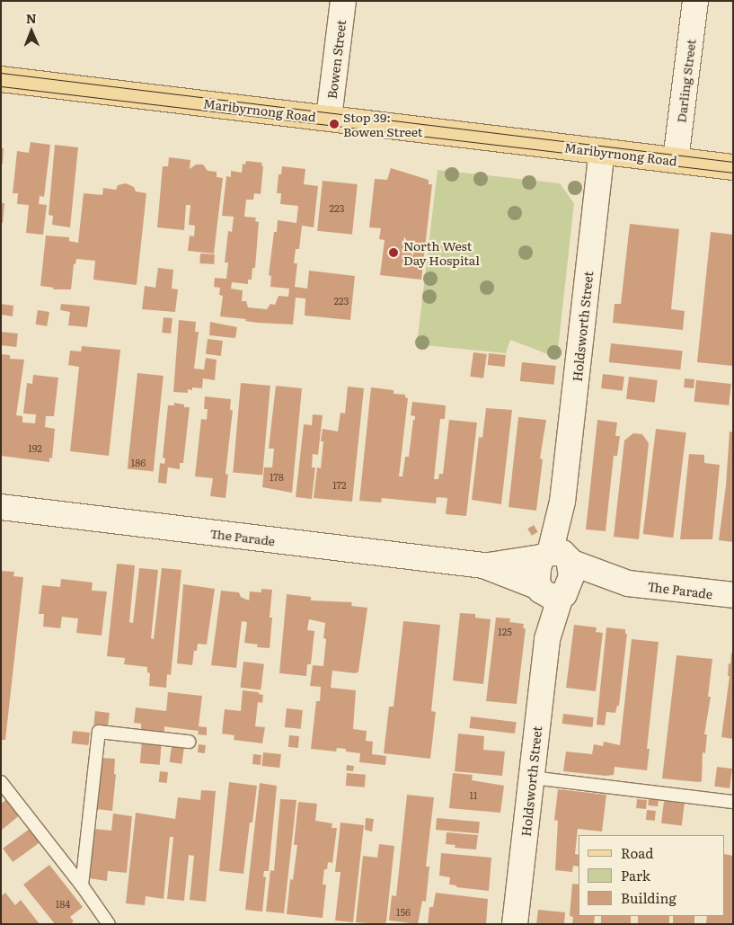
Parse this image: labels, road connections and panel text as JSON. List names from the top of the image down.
{
  "streets": {
    "main road": ["Maribyrnong Road"],
    "street": [
      "Bowen Street",
      "Darling Street",
      "Holdsworth Street",
      "The Parade"
    ]
  },
  "crossings": [
    ["Bowen Street", "Maribyrnong Road"],
    ["Darling Street", "Maribyrnong Road"],
    ["Maribyrnong Road", "Holdsworth Street"],
    ["Holdsworth Street", "The Parade"]
  ],
  "places": ["Stop 39: Bowen Street", "North West Day Hospital"],
  "house_numbers": [
    "223",
    "223",
    "192",
    "186",
    "178",
    "172",
    "125",
    "11",
    "184",
    "156"
  ],
  "legend": ["Road", "Park", "Building"],
  "north": "top"
}
